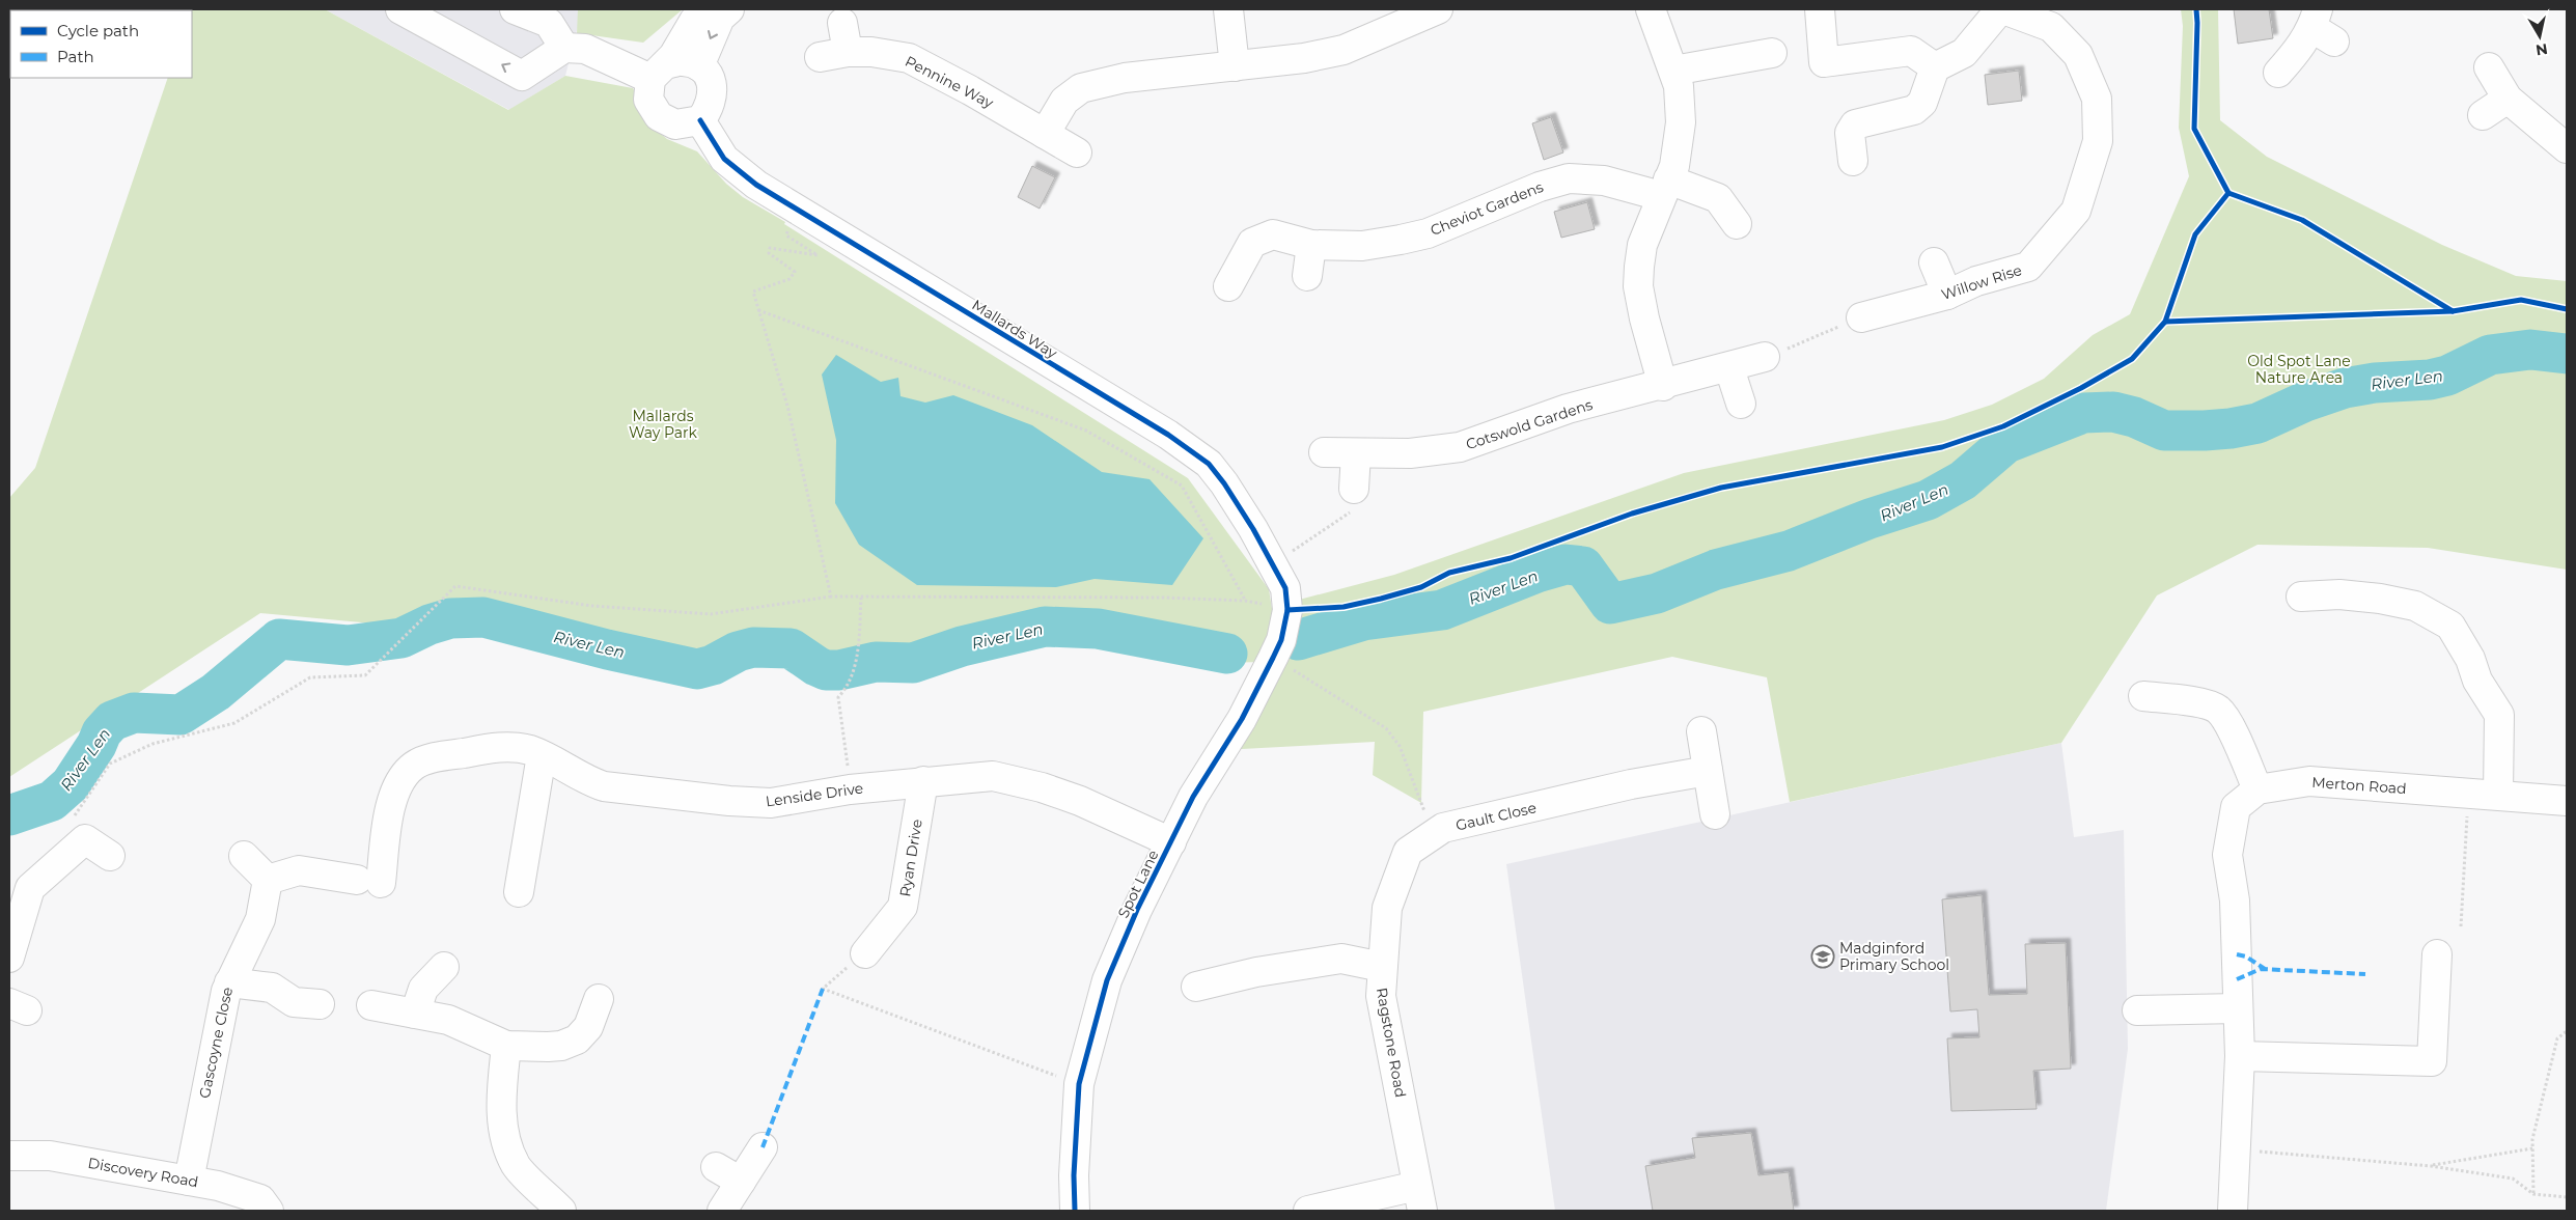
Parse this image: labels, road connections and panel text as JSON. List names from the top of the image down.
{
  "streets": {
    "street": [
      "Pennine Way",
      "Cheviot Gardens",
      "Willow Rise",
      "Mallards Way",
      "Cotswold Gardens",
      "Merton Road",
      "Lenside Drive",
      "Gault Close",
      "Ryan Drive",
      "Spot Lane",
      "Gascoyne Close",
      "Ragstone Road",
      "Discovery Road"
    ]
  },
  "crossings": [
    ["Mallards Way", "Spot Lane"],
    ["Lenside Drive", "Ryan Drive"],
    ["Lenside Drive", "Spot Lane"],
    ["Lenside Drive", "Gascoyne Close"],
    ["Gault Close", "Ragstone Road"],
    ["Gascoyne Close", "Discovery Road"]
  ],
  "water": ["River Len"],
  "parks": ["Old Spot Lane Nature Area", "Mallards Way Park"],
  "places": {
    "school or university": ["Madginford Primary School"]
  },
  "legend": ["Cycle path", "Path"],
  "north": "bottom"
}
